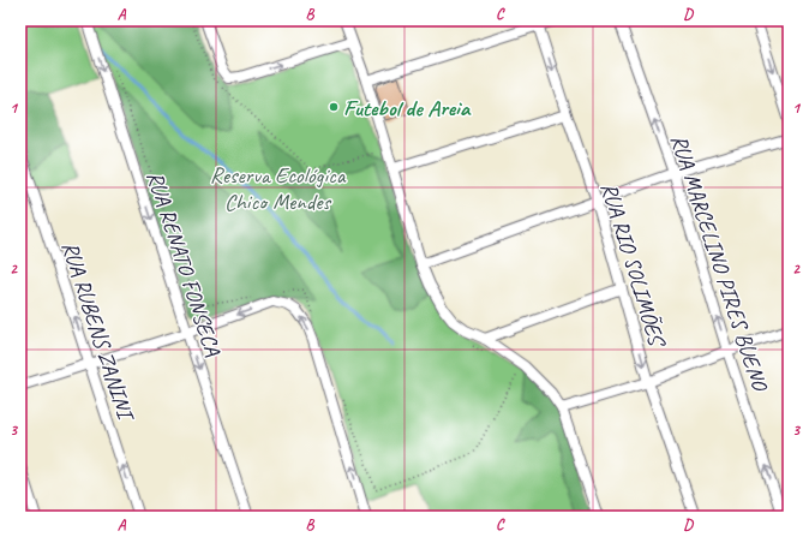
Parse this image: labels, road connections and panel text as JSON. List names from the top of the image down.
{
  "streets": {
    "street": [
      "RUA MARCELINO PIRES BUENO",
      "RUA RENATO FONSECA",
      "RUA RIO SOLIMÕES",
      "RUA RUBENS ZANINI"
    ]
  },
  "one_way": [
    "RUA MARCELINO PIRES BUENO",
    "RUA RENATO FONSECA",
    "RUA RIO SOLIMÕES",
    "RUA RUBENS ZANINI"
  ],
  "parks": ["Reserva Ecológica Chico Mendes"],
  "places": ["Futebol de Areia"],
  "grid": {
    "columns": [
      "A",
      "B",
      "C",
      "D"
    ],
    "rows": ["1", "2", "3"]
  }
}
